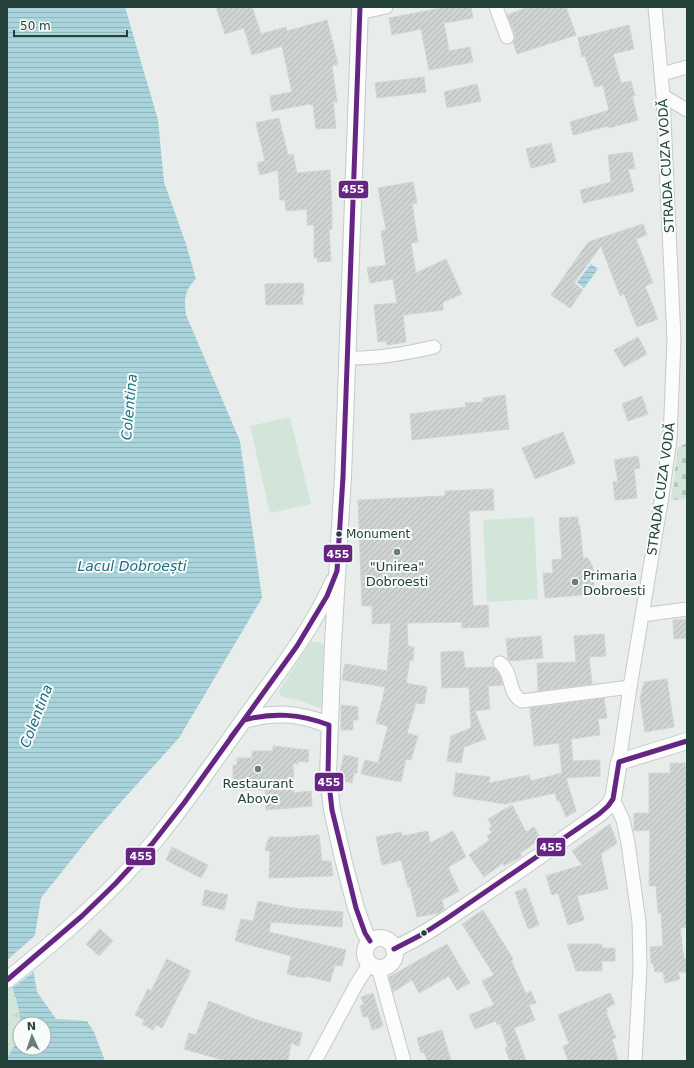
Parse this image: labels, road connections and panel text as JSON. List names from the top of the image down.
{
  "streets": {
    "street": ["STRADA CUZA VODĂ"]
  },
  "water": ["Colentina", "Lacul Dobroești"],
  "places": [
    "Monument",
    "\"Unirea\" Dobroesti",
    "Primaria Dobroesti",
    "Restaurant Above"
  ],
  "lines": ["transit line 455"],
  "scale_bar": "50 m",
  "north": "top"
}
